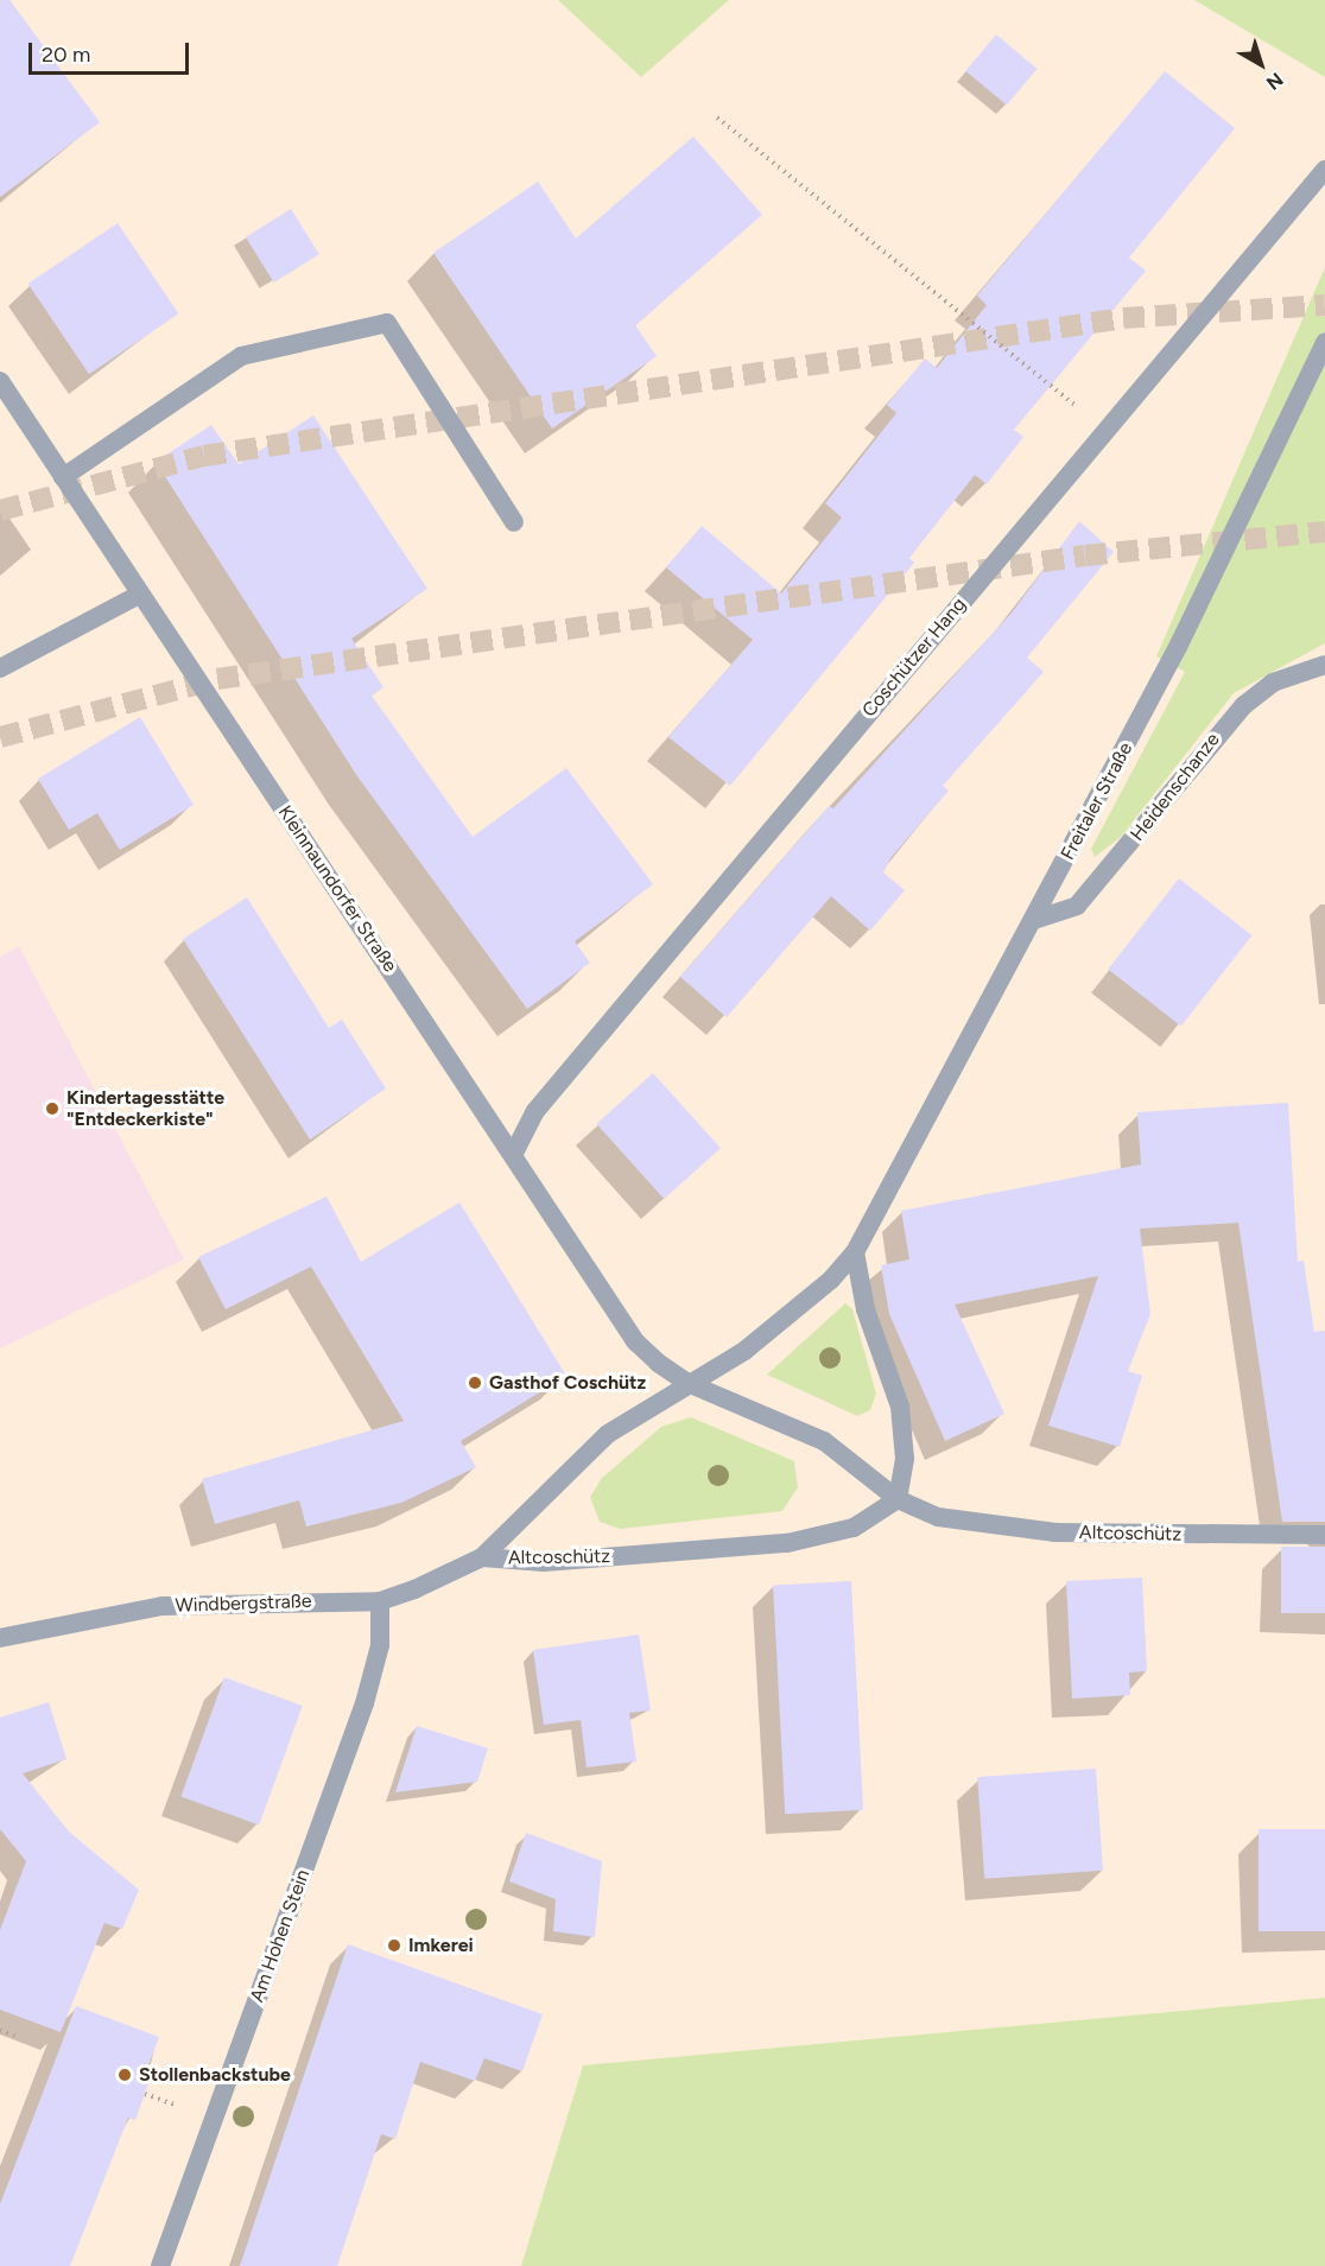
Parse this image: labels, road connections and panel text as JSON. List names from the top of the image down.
{
  "streets": {
    "street": [
      "Coschützer Hang",
      "Heidenschanze",
      "Freitaler Straße",
      "Kleinnaundorfer Straße",
      "Altcoschütz",
      "Windbergstraße",
      "Am Hohen Stein"
    ]
  },
  "crossings": [
    ["Coschützer Hang", "Kleinnaundorfer Straße"],
    ["Heidenschanze", "Freitaler Straße"],
    ["Freitaler Straße", "Altcoschütz"],
    ["Kleinnaundorfer Straße", "Altcoschütz"],
    ["Altcoschütz", "Windbergstraße"],
    ["Windbergstraße", "Am Hohen Stein"]
  ],
  "places": [
    "Kindertagesstätte \"Entdeckerkiste\"",
    "Gasthof Coschütz",
    "Imkerei",
    "Stollenbackstube"
  ],
  "scale_bar": "20 m",
  "north": "bottom right"
}
